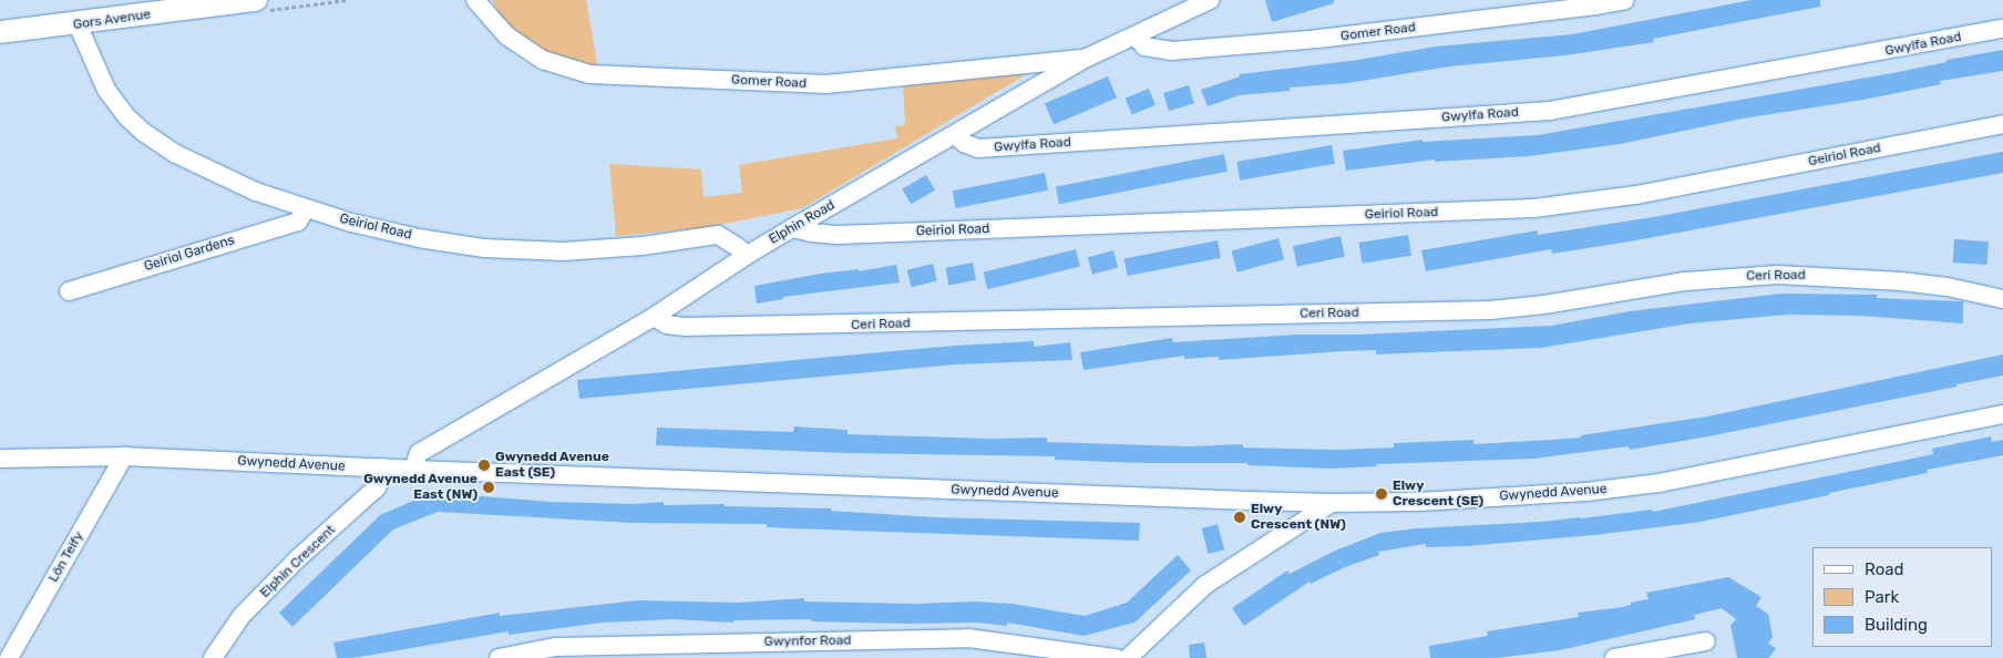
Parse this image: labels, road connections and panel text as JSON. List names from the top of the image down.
{
  "streets": {
    "street": [
      "Gors Avenue",
      "Gomer Road",
      "Gwylfa Road",
      "Geiriol Road",
      "Elphin Road",
      "Geiriol Gardens",
      "Ceri Road",
      "Gwynedd Avenue",
      "Lôn Teify",
      "Elphin Crescent",
      "Gwynfor Road"
    ]
  },
  "crossings": [
    ["Gors Avenue", "Geiriol Road"],
    ["Gomer Road", "Elphin Road"],
    ["Gwylfa Road", "Elphin Road"],
    ["Geiriol Road", "Elphin Road"],
    ["Geiriol Road", "Geiriol Gardens"],
    ["Elphin Road", "Ceri Road"],
    ["Elphin Road", "Gwynedd Avenue"],
    ["Gwynedd Avenue", "Lôn Teify"],
    ["Gwynedd Avenue", "Elphin Crescent"]
  ],
  "places": [
    "Gwynedd Avenue East (SE)",
    "Gwynedd Avenue East (NW)",
    "Elwy Crescent (SE)",
    "Elwy Crescent (NW)"
  ],
  "legend": ["Road", "Park", "Building"]
}
